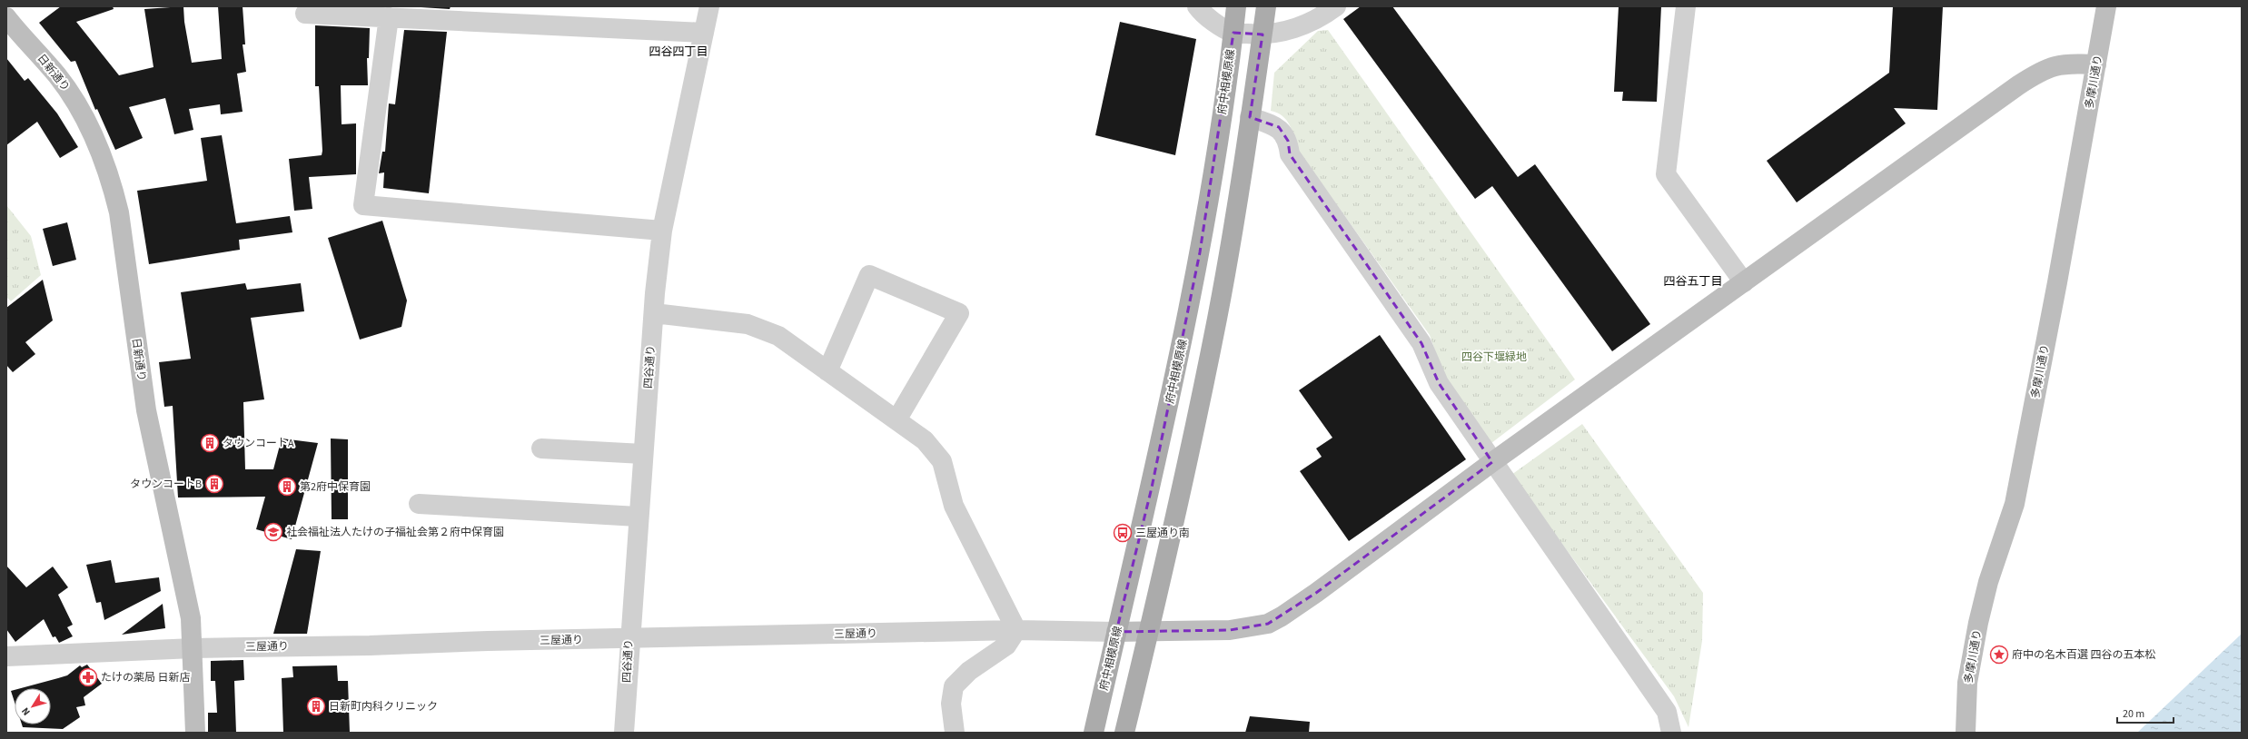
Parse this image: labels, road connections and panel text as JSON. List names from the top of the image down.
{
  "streets": {
    "main road": ["府中相模原線"],
    "street": [
      "日新通り",
      "多摩川通り",
      "四谷通り",
      "三屋通り"
    ]
  },
  "crossings": [
    ["日新通り", "三屋通り"],
    ["府中相模原線", "三屋通り"],
    ["四谷通り", "三屋通り"]
  ],
  "districts": ["四谷四丁目", "四谷五丁目"],
  "parks": ["四谷下堰緑地"],
  "places": {
    "building": [
      "タウンコートA",
      "タウンコートB",
      "第2府中保育園",
      "日新町内科クリニック"
    ],
    "school or university": ["社会福祉法人たけの子福祉会第２府中保育園"],
    "bus stop": ["三屋通り南"],
    "place": ["府中の名木百選 四谷の五本松"],
    "pharmacy": ["たけの薬局 日新店"]
  },
  "scale_bar": "20 m",
  "north": "bottom left"
}
